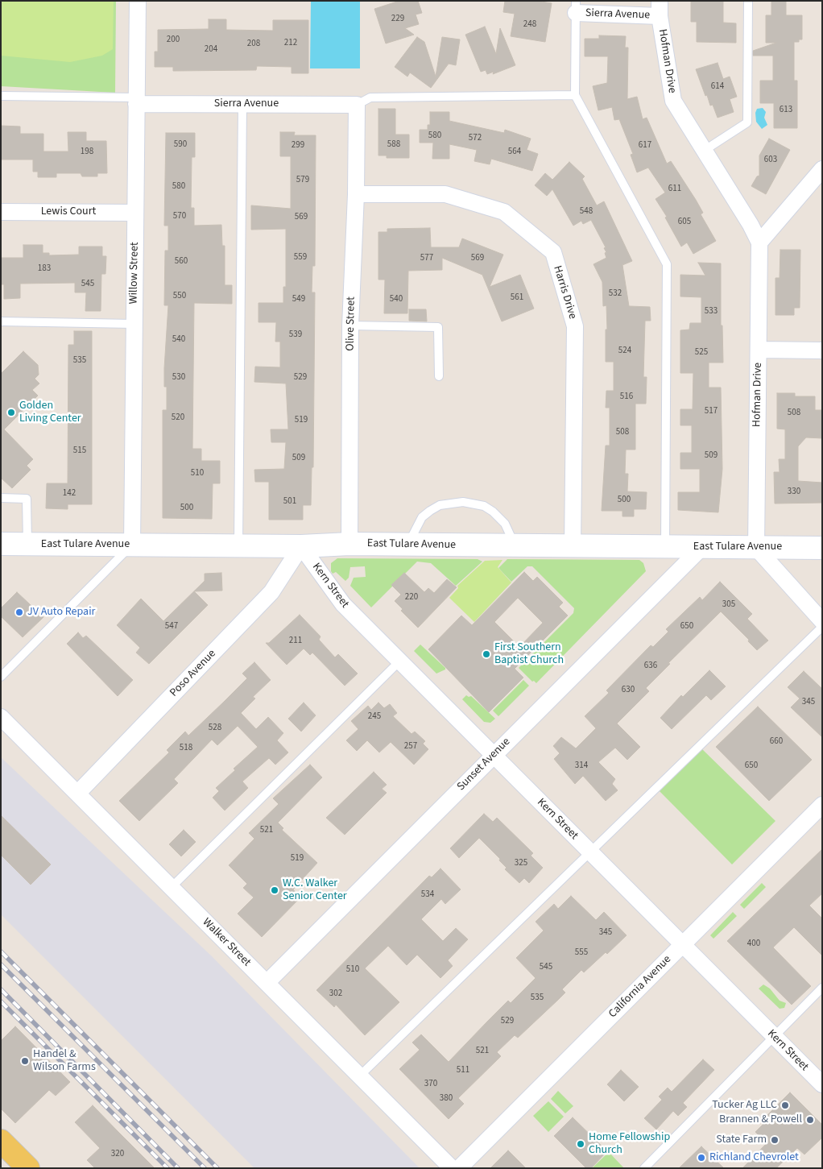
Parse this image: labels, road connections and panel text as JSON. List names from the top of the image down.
{
  "streets": {
    "street": [
      "Sierra Avenue",
      "Hofman Drive",
      "Lewis Court",
      "Willow Street",
      "Harris Drive",
      "Olive Street",
      "East Tulare Avenue",
      "Kern Street",
      "Poso Avenue",
      "Sunset Avenue",
      "Walker Street",
      "California Avenue"
    ]
  },
  "crossings": [
    ["Sierra Avenue", "Hofman Drive"],
    ["Sierra Avenue", "Willow Street"],
    ["Sierra Avenue", "Olive Street"],
    ["Hofman Drive", "East Tulare Avenue"],
    ["Lewis Court", "Willow Street"],
    ["Willow Street", "East Tulare Avenue"],
    ["Harris Drive", "Olive Street"],
    ["Harris Drive", "East Tulare Avenue"],
    ["Olive Street", "East Tulare Avenue"],
    ["East Tulare Avenue", "Kern Street"],
    ["East Tulare Avenue", "Poso Avenue"],
    ["East Tulare Avenue", "Sunset Avenue"],
    ["Kern Street", "Poso Avenue"],
    ["Kern Street", "Sunset Avenue"],
    ["Kern Street", "California Avenue"],
    ["Poso Avenue", "Walker Street"],
    ["Sunset Avenue", "Walker Street"]
  ],
  "places": [
    "Golden Living Center",
    "JV Auto Repair",
    "First Southern Baptist Church",
    "W.C. Walker Senior Center",
    "Handel & Wilson Farms",
    "Tucker Ag LLC",
    "Brannen & Powell",
    "State Farm",
    "Home Fellowship Church",
    "Richland Chevrolet"
  ],
  "house_numbers": [
    "229",
    "248",
    "200",
    "212",
    "208",
    "204",
    "614",
    "613",
    "580",
    "572",
    "590",
    "588",
    "299",
    "617",
    "198",
    "564",
    "603",
    "579",
    "580",
    "611",
    "548",
    "570",
    "569",
    "605",
    "559",
    "577",
    "569",
    "560",
    "183",
    "545",
    "532",
    "550",
    "561",
    "549",
    "540",
    "533",
    "539",
    "540",
    "524",
    "525",
    "535",
    "530",
    "529",
    "516",
    "517",
    "508",
    "520",
    "519",
    "508",
    "515",
    "509",
    "509",
    "510",
    "330",
    "142",
    "500",
    "501",
    "500",
    "220",
    "305",
    "547",
    "650",
    "211",
    "636",
    "630",
    "345",
    "245",
    "528",
    "660",
    "257",
    "518",
    "314",
    "650",
    "521",
    "519",
    "325",
    "534",
    "345",
    "400",
    "555",
    "545",
    "510",
    "302",
    "535",
    "529",
    "521",
    "511",
    "370",
    "380",
    "320"
  ]
}
